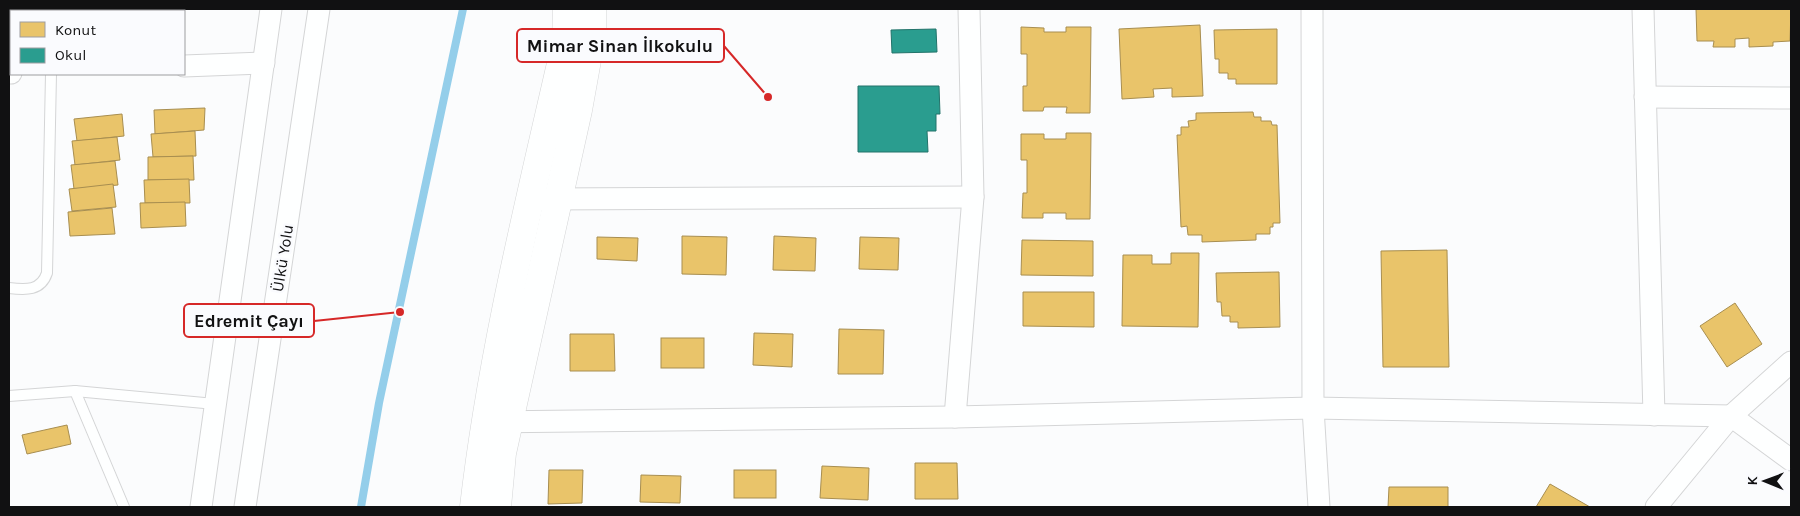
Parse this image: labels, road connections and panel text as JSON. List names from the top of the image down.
{
  "streets": {
    "street": ["Ülkü Yolu"]
  },
  "places": ["Mimar Sinan İlkokulu", "Edremit Çayı"],
  "legend": ["Konut", "Okul"],
  "north": "left"
}
